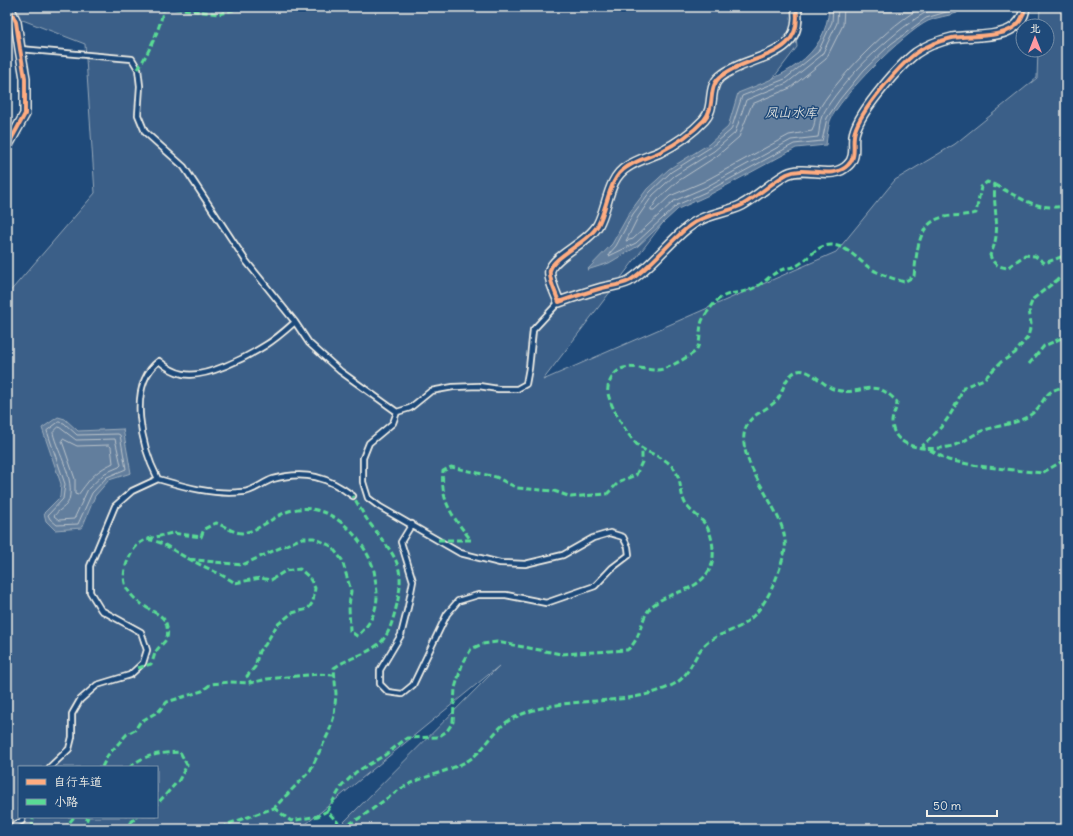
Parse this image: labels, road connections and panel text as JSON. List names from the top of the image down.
{
  "water": ["凤山水库"],
  "legend": ["自行车道", "小路"],
  "scale_bar": "50 m",
  "north": "top"
}
